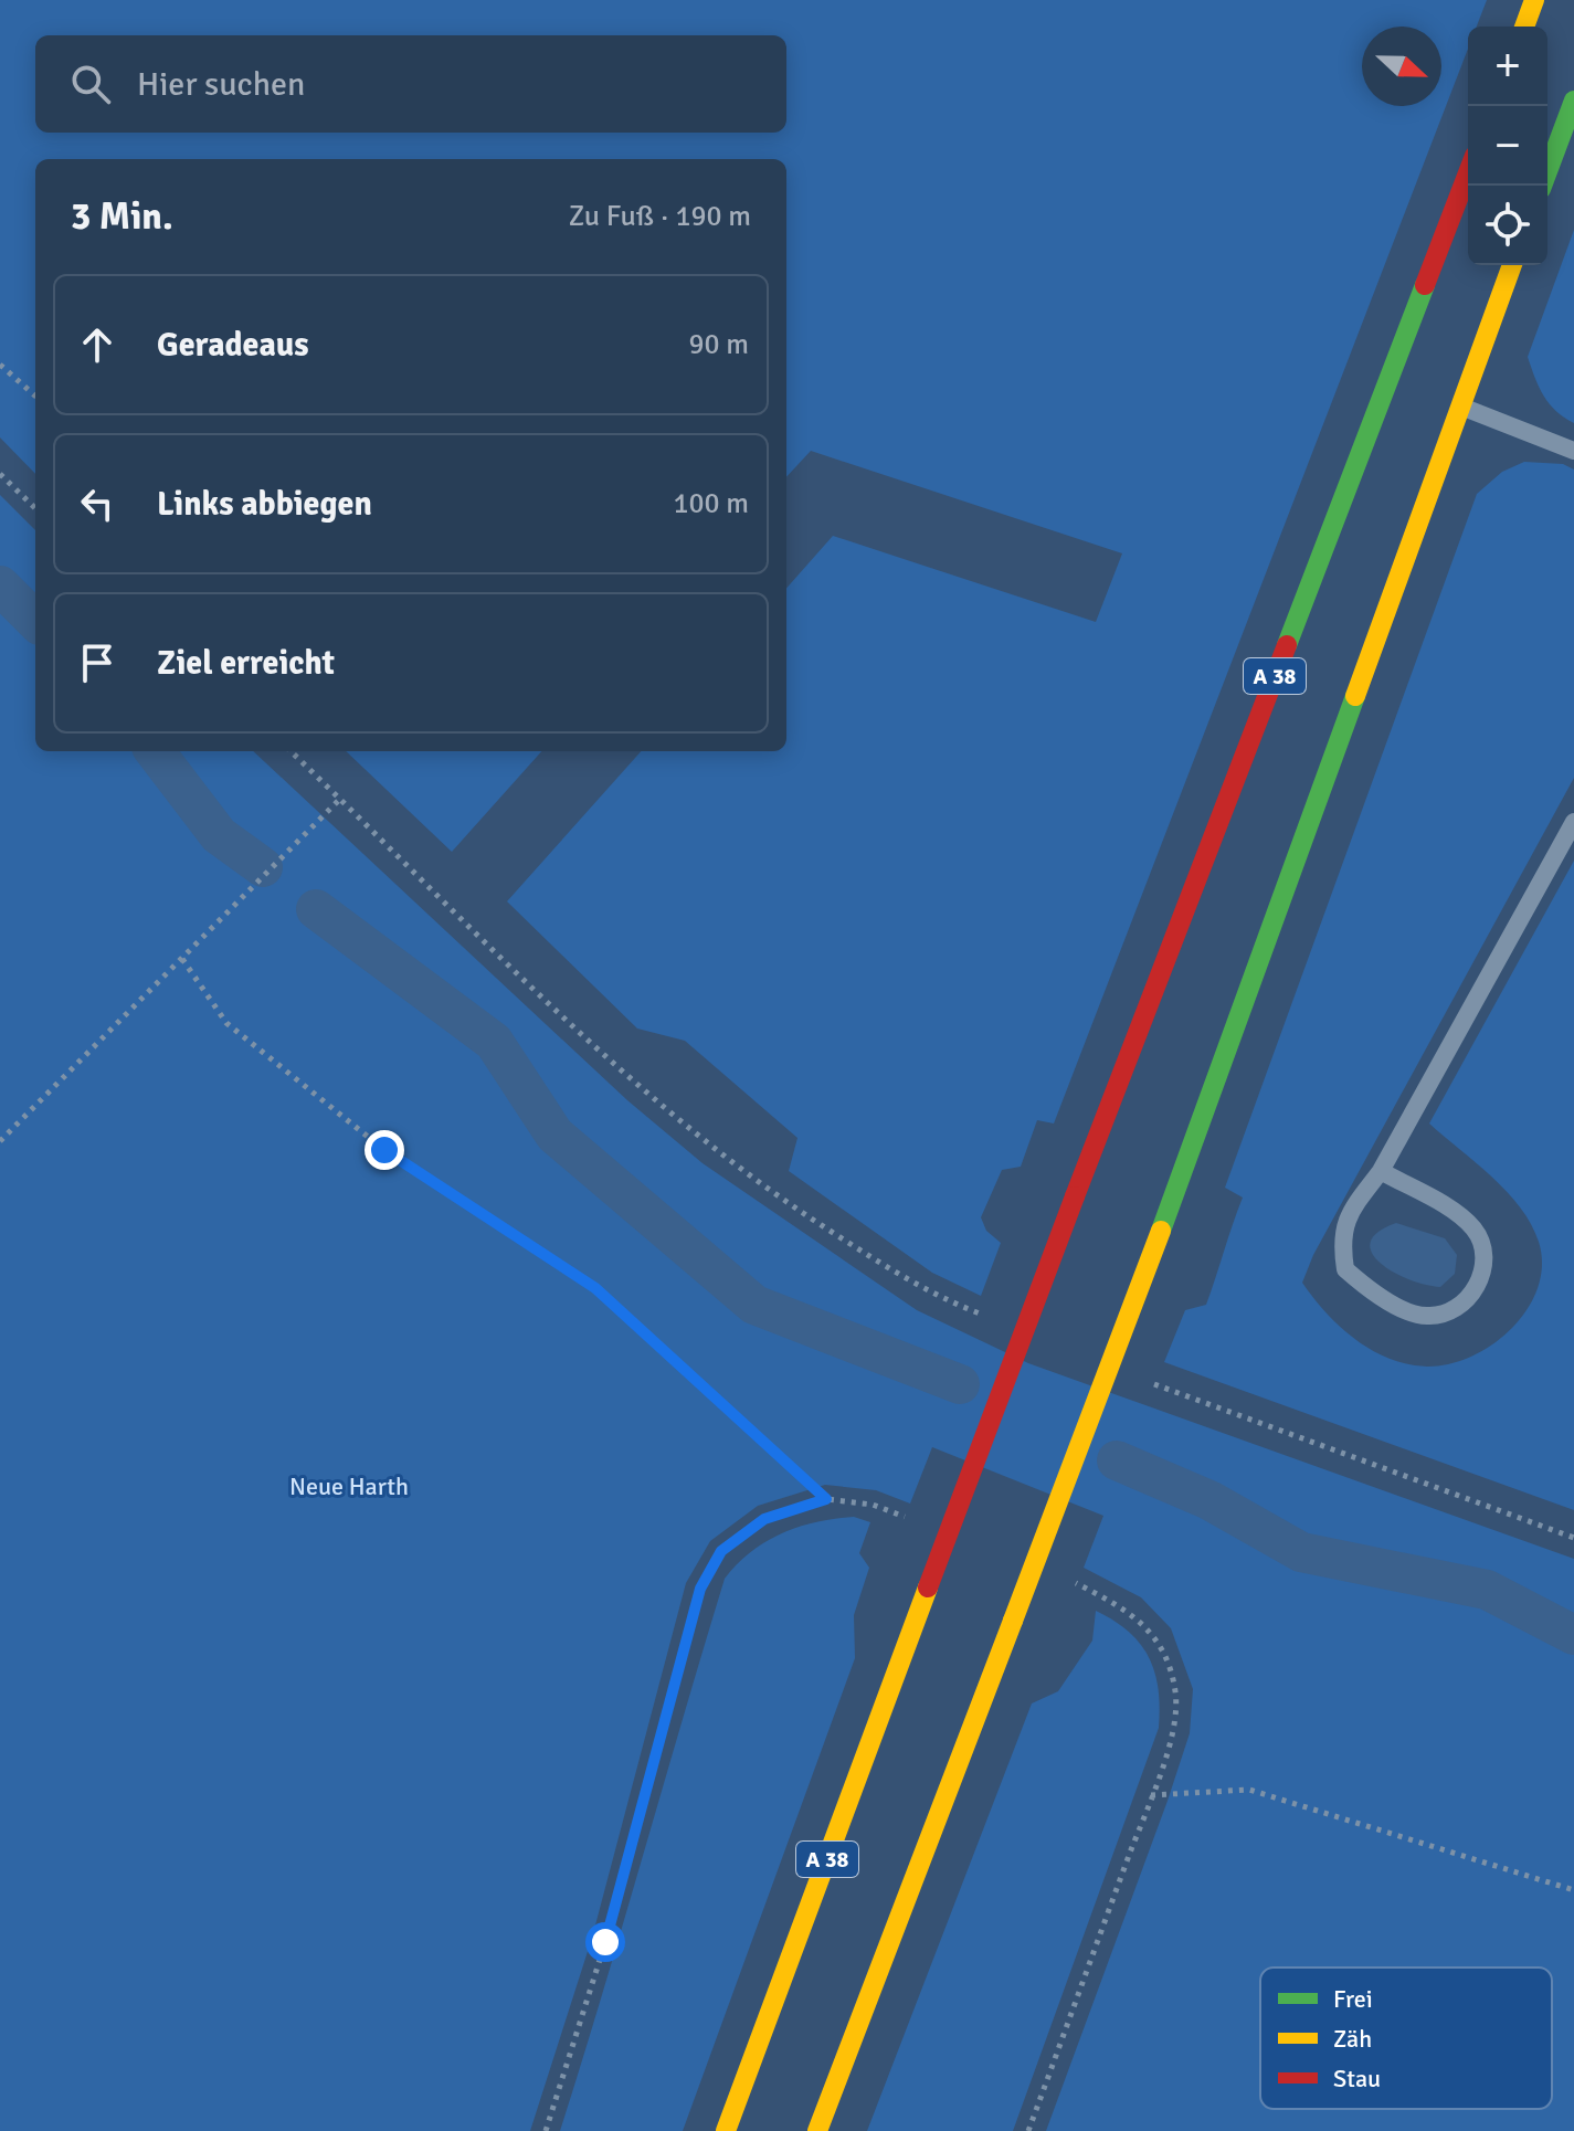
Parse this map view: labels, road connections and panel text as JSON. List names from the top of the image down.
{
  "streets": {
    "highway": ["A 38"]
  },
  "parks": ["Neue Harth"],
  "legend": ["Frei", "Zäh", "Stau"],
  "north": "right",
  "page": {
    "map_buttons": ["+", "−"],
    "search": "Hier suchen",
    "heading": ["3 Min.", "Zu Fuß · 190 m"],
    "list": [
      ["Geradeaus", "90 m"],
      ["Links abbiegen", "100 m"],
      "Ziel erreicht"
    ]
  }
}
